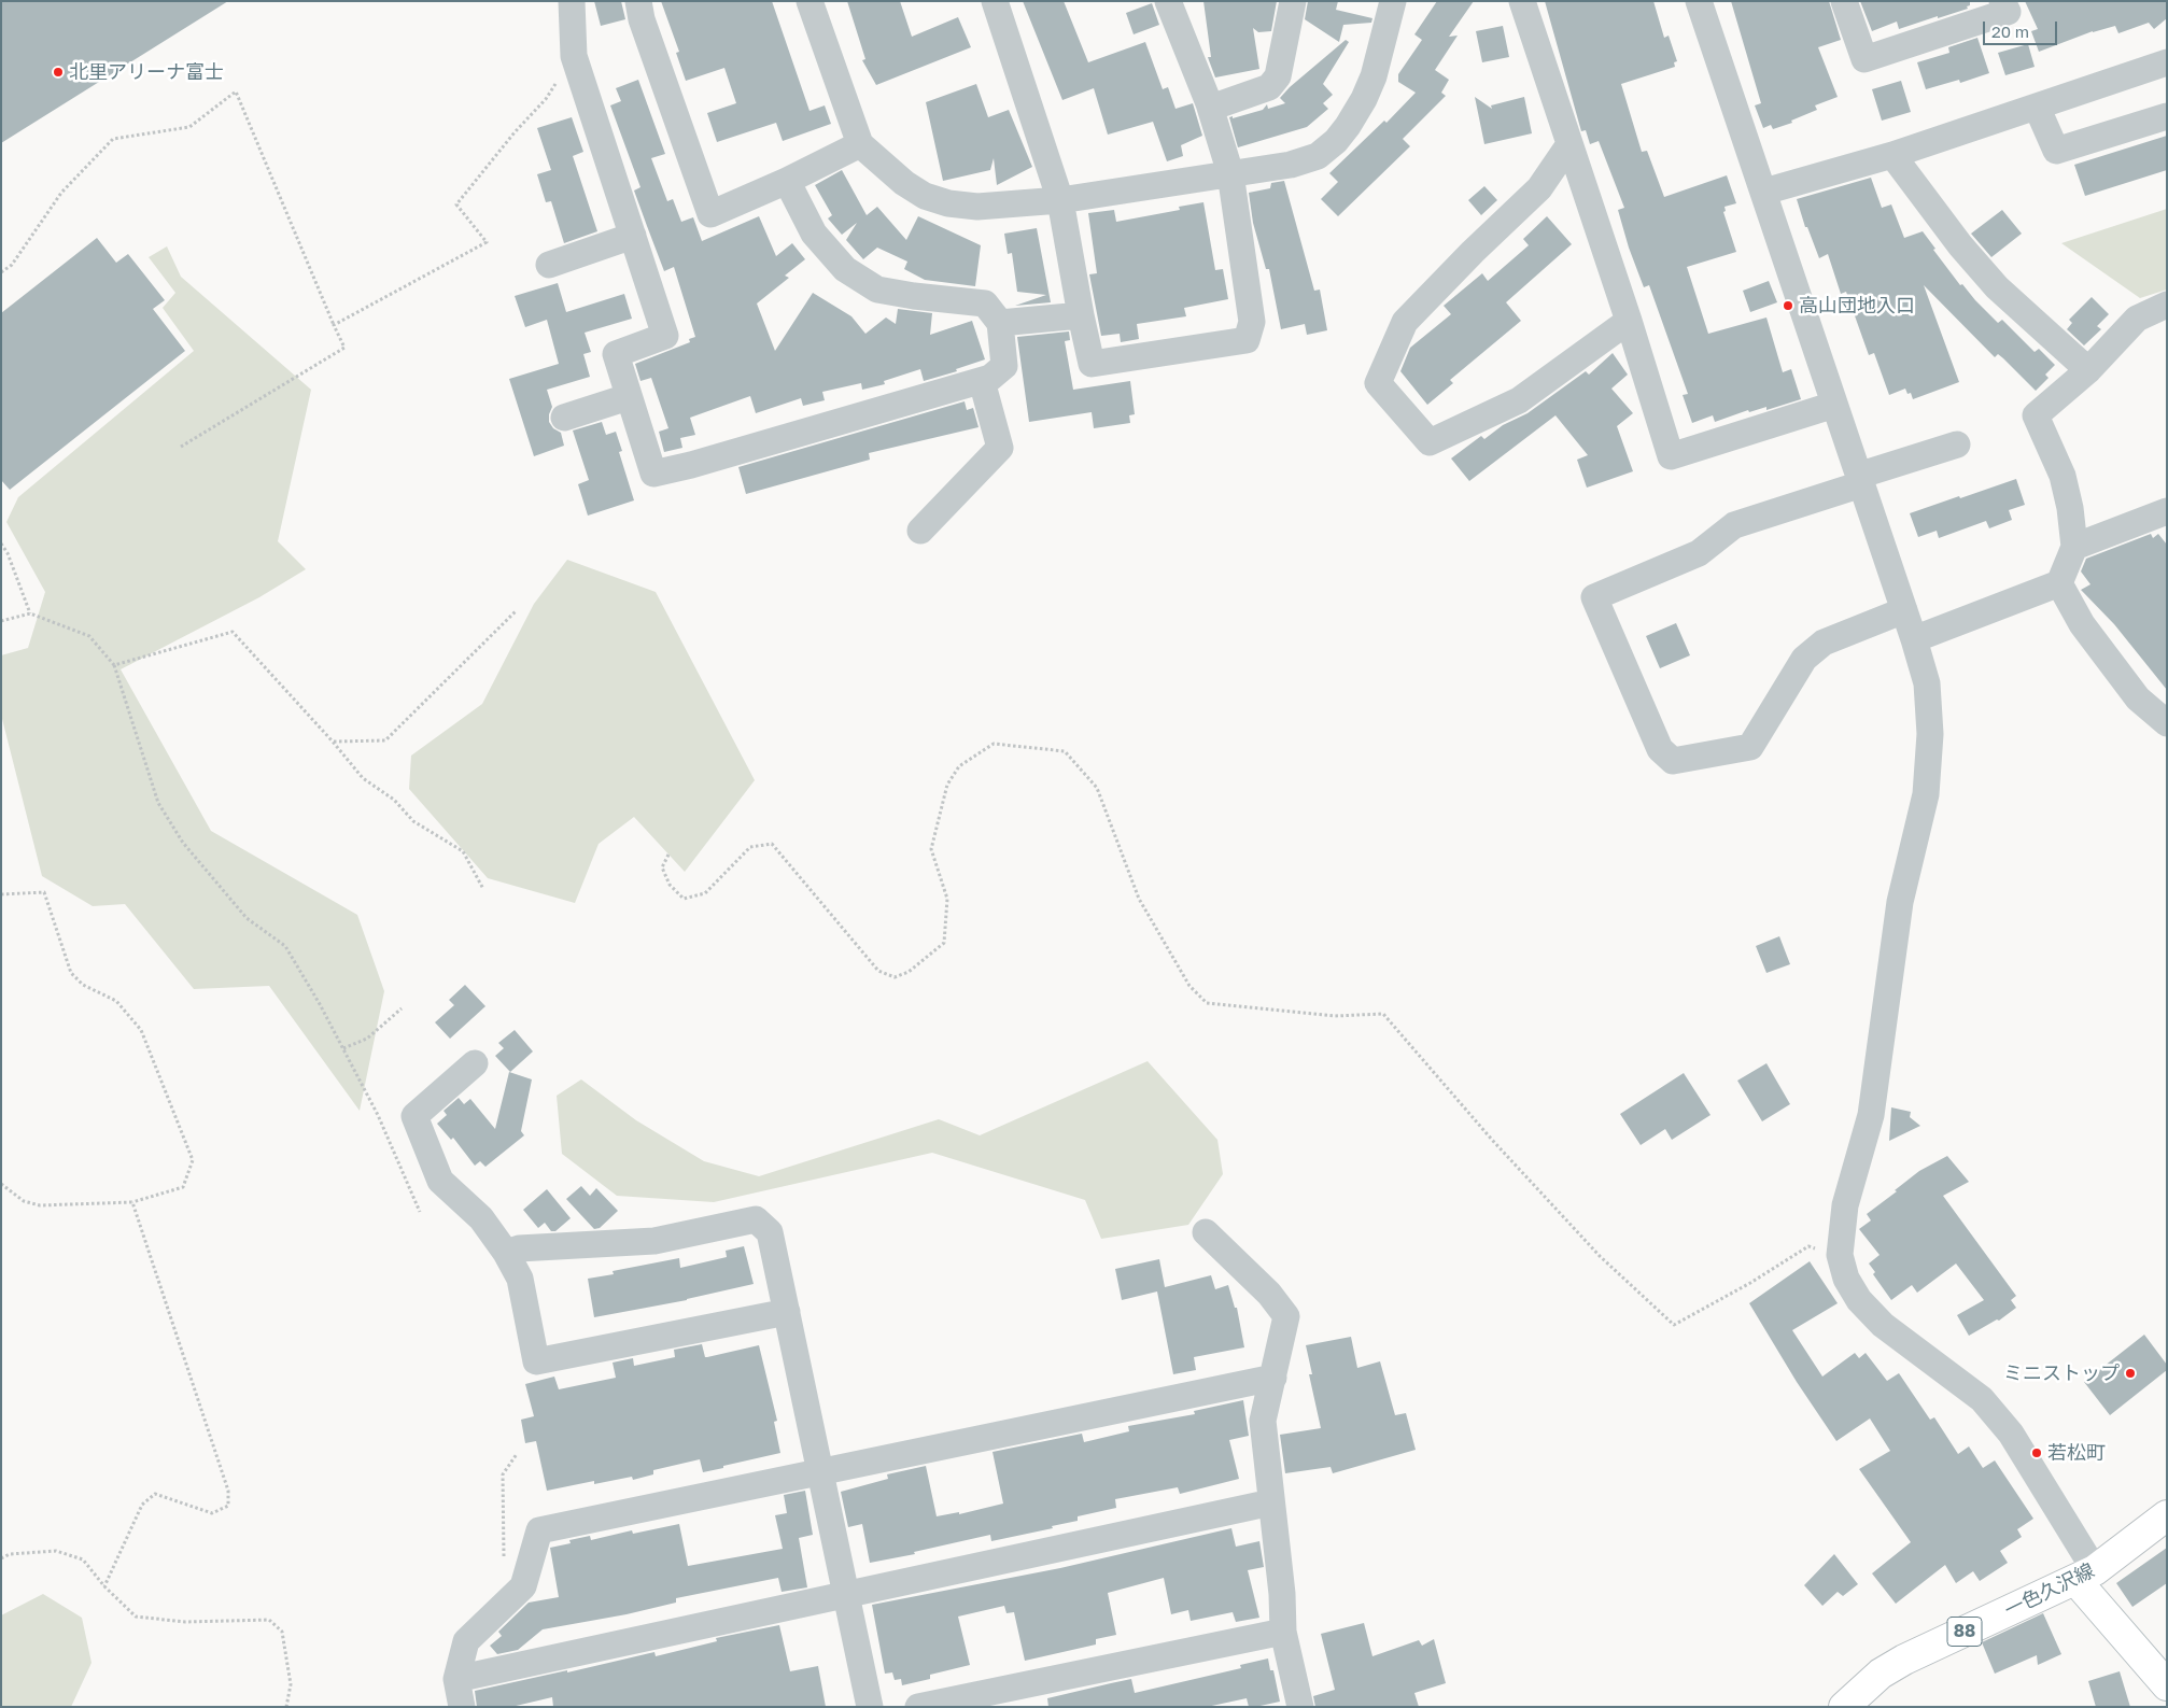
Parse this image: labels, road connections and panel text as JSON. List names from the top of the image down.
{
  "streets": {
    "main road": ["一色久沢線", "88"]
  },
  "places": [
    "北里アリーナ富士",
    "高山団地入口",
    "ミニストップ",
    "若松町"
  ],
  "scale_bar": "20 m"
}
